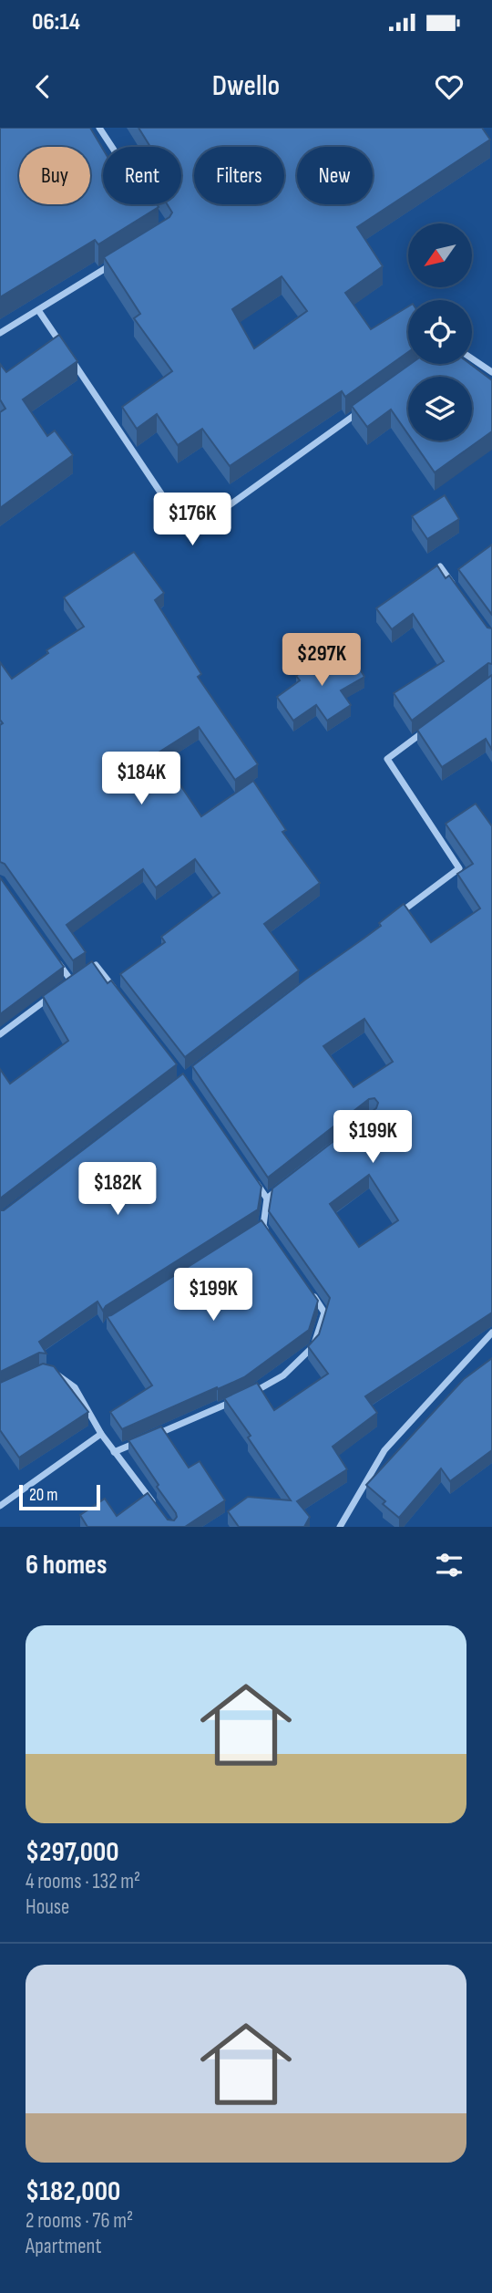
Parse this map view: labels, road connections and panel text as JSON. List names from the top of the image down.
{
  "scale_bar": "20 m",
  "north": "bottom left",
  "page": {
    "status": "06:14",
    "header": "Dwello",
    "chip": [
      "Buy",
      "Rent",
      "Filters",
      "New"
    ],
    "price": [
      "$176K",
      "$297K",
      "$184K",
      "$199K",
      "$182K",
      "$199K"
    ],
    "scale": "20 m",
    "heading": "6 homes",
    "list": [
      {
        "name": "$297,000",
        "note": "4 rooms · 132 m² · House"
      },
      {
        "name": "$182,000",
        "note": "2 rooms · 76 m² · Apartment"
      }
    ]
  }
}
